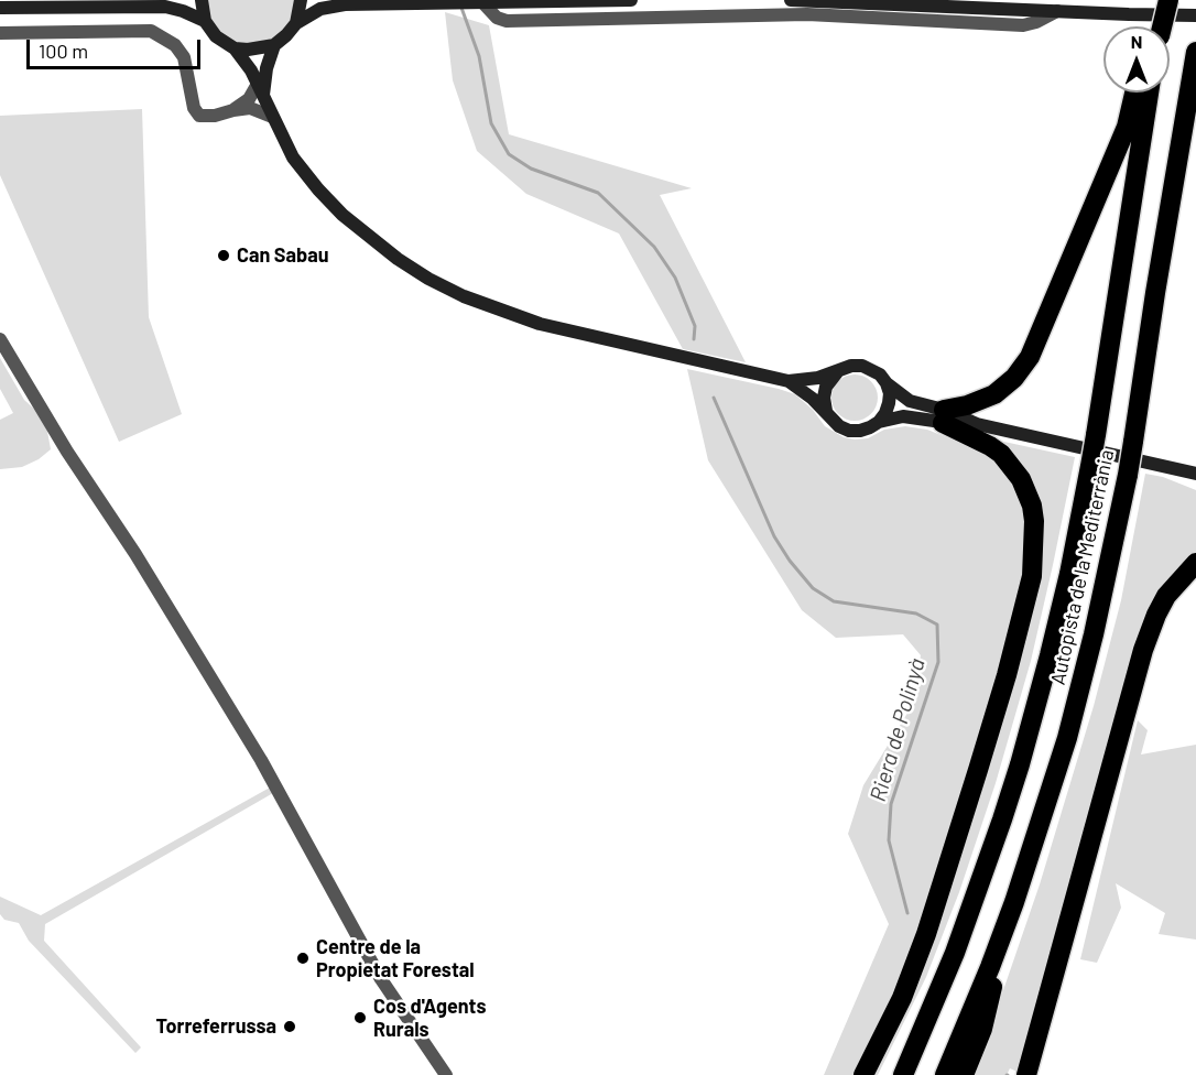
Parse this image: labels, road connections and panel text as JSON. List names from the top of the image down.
{
  "streets": {
    "highway": ["Autopista de la Mediterrània"]
  },
  "water": ["Riera de Polinyà"],
  "places": [
    "Can Sabau",
    "Centre de la Propietat Forestal",
    "Cos d'Agents Rurals",
    "Torreferrussa"
  ],
  "scale_bar": "100 m",
  "north": "top"
}
